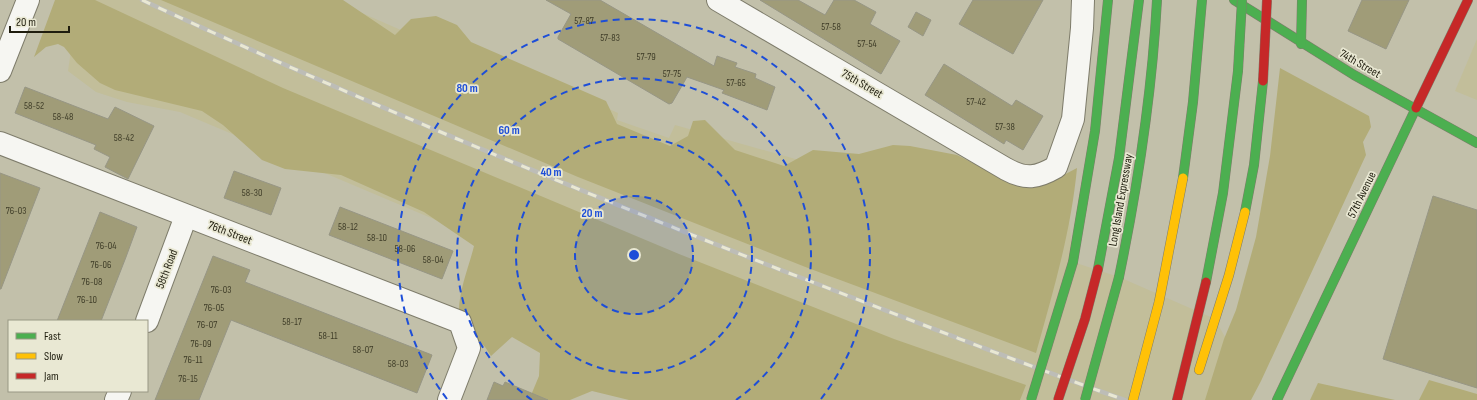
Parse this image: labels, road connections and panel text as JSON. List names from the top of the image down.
{
  "streets": {
    "main road": ["74th Street", "57th Avenue", "Long Island Expressway"],
    "street": ["75th Street", "76th Street", "58th Road"]
  },
  "crossings": [
    ["74th Street", "57th Avenue"],
    ["76th Street", "58th Road"]
  ],
  "house_numbers": [
    "57-87",
    "57-58",
    "57-83",
    "57-54",
    "57-79",
    "57-75",
    "57-65",
    "57-42",
    "58-52",
    "58-48",
    "57-38",
    "58-42",
    "58-30",
    "76-03",
    "58-12",
    "58-10",
    "76-04",
    "58-06",
    "58-04",
    "76-06",
    "76-08",
    "76-03",
    "76-10",
    "76-05",
    "58-17",
    "76-07",
    "58-11",
    "76-09",
    "58-07",
    "76-11",
    "58-03",
    "76-15"
  ],
  "legend": ["Fast", "Slow", "Jam"],
  "scale_bar": "20 m",
  "rings": [
    "80 m",
    "60 m",
    "40 m",
    "20 m"
  ]
}
